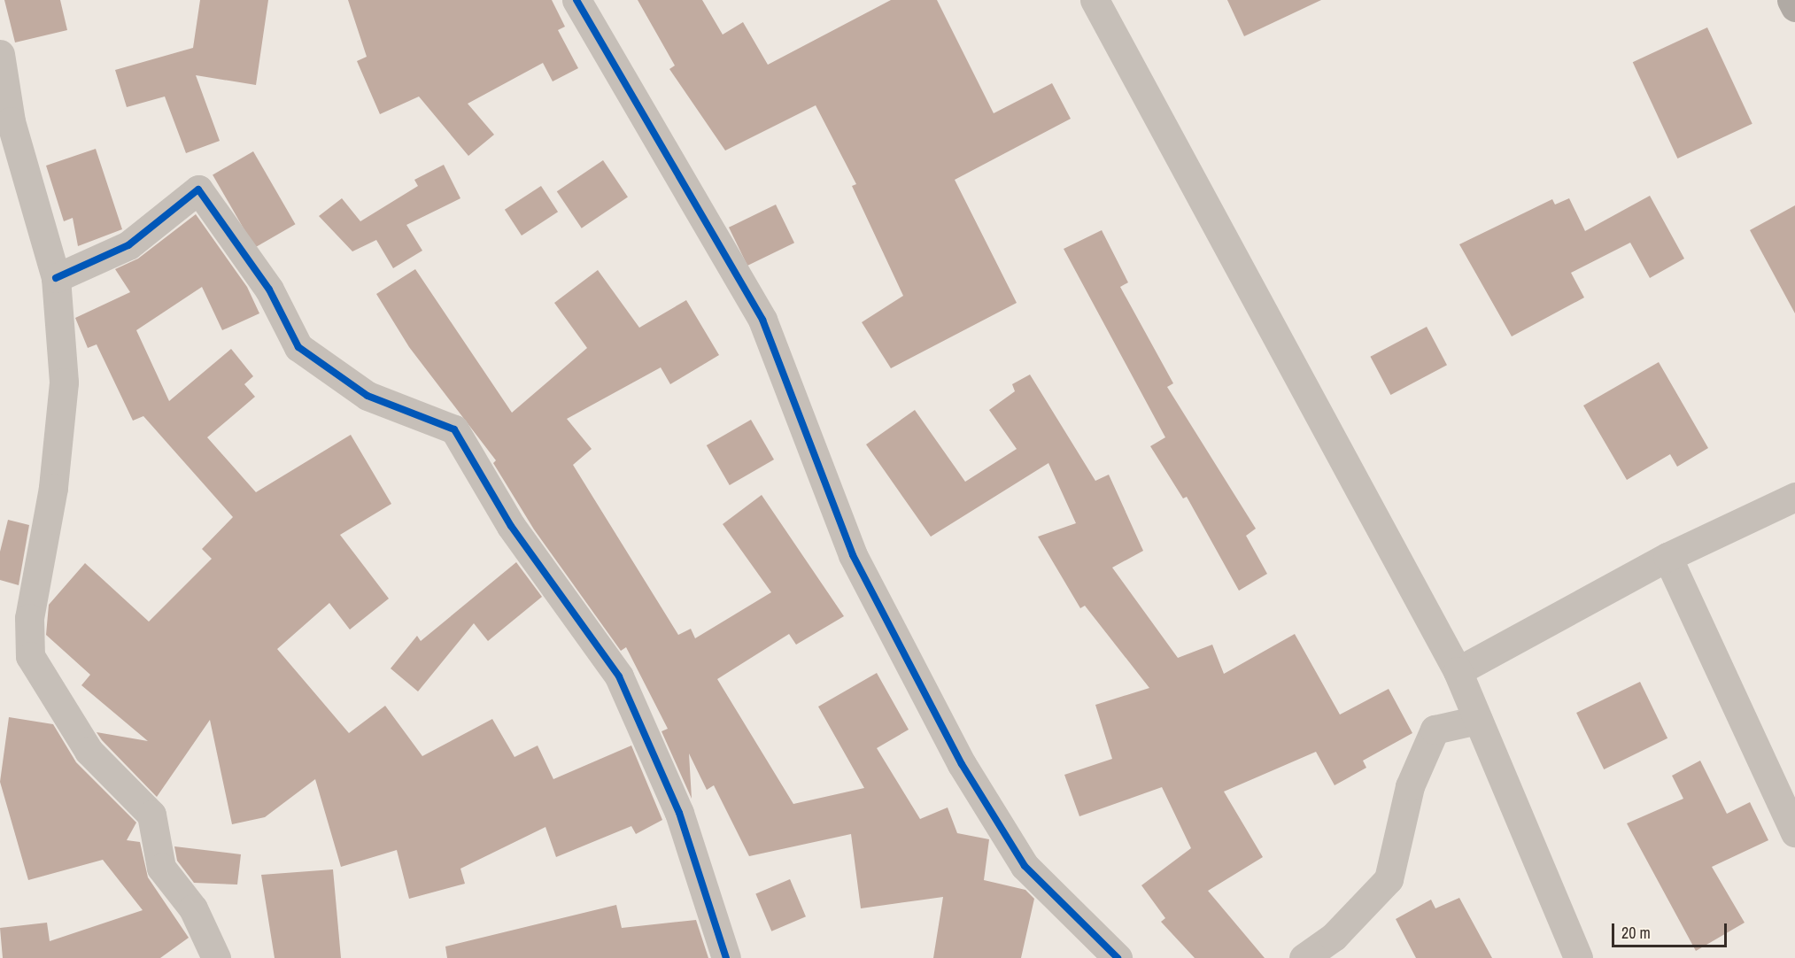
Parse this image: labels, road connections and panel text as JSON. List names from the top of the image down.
{
  "scale_bar": "20 m"
}
